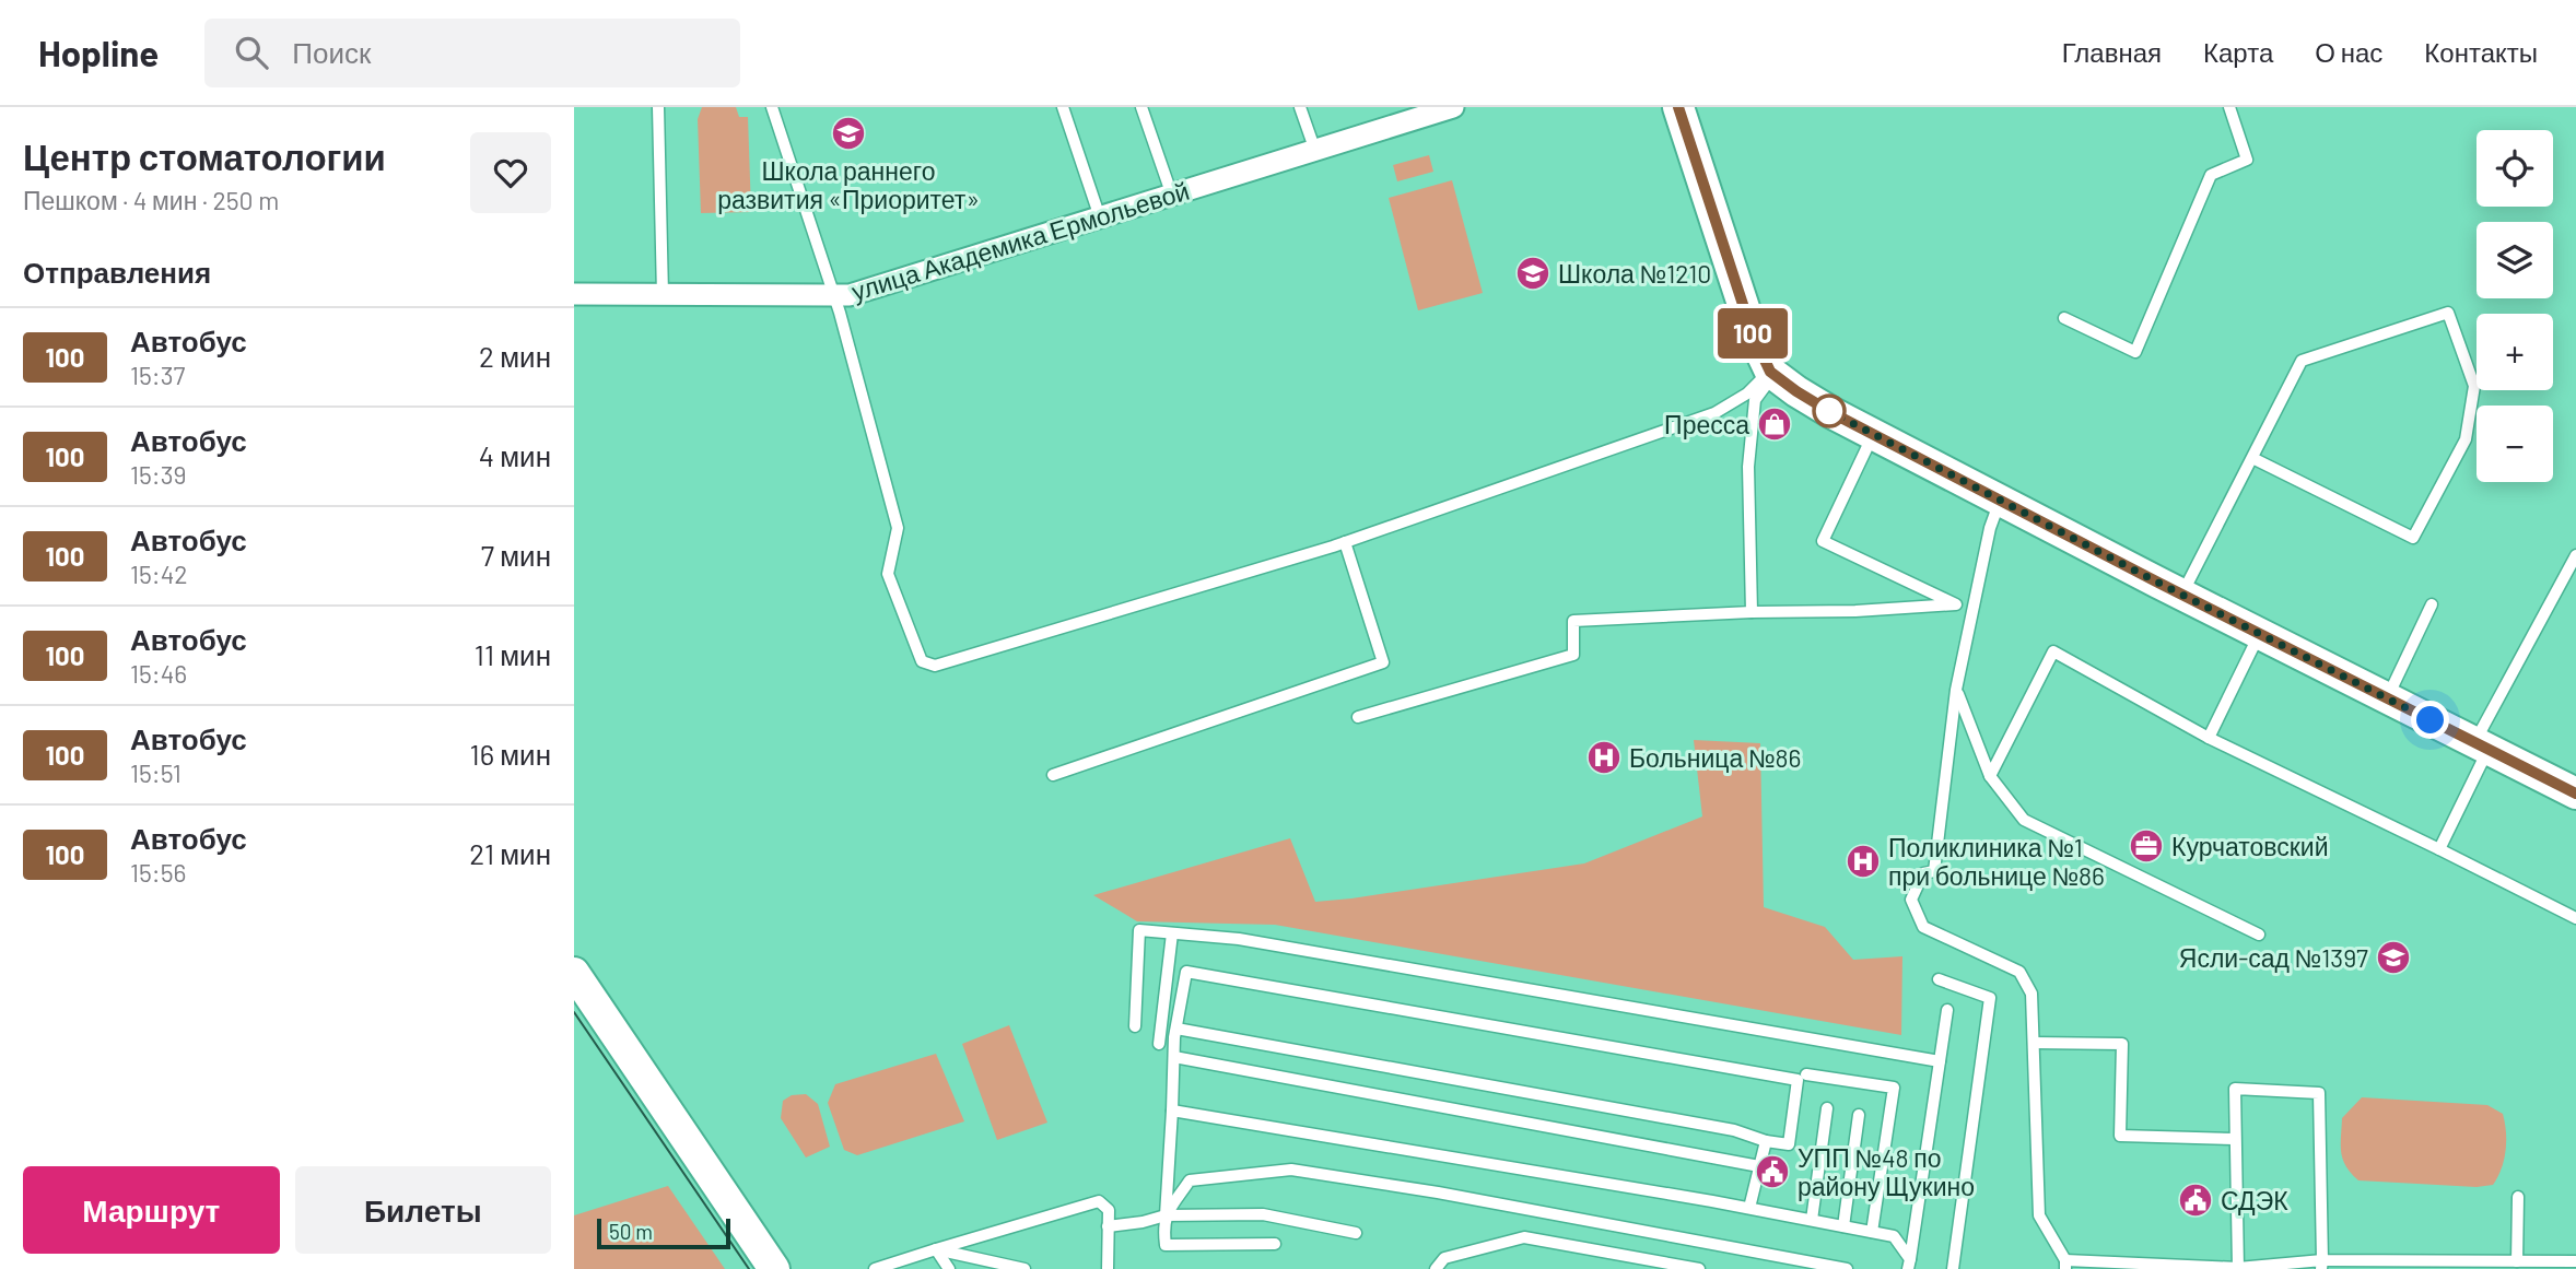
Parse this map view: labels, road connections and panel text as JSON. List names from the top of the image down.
{
  "streets": {
    "street": ["улица Академика Ермольевой"]
  },
  "places": {
    "school or university": ["Школа раннего развития «Приоритет»", "Школа №1210", "Ясли-сад №1397"],
    "shop": ["Пресса"],
    "hospital": ["Больница №86", "Поликлиника №1 при больнице №86"],
    "office": ["Курчатовский"],
    "public building": ["УПП №48 по району Щукино", "СДЭК"]
  },
  "lines": ["bus line 100"],
  "scale_bar": "50 m",
  "page": {
    "header": "Hopline",
    "search": "Поиск",
    "nav": [
      "Главная",
      "Карта",
      "О нас",
      "Контакты"
    ],
    "heading": [
      ["Центр стоматологии", "Пешком · 4 мин · 250 m"],
      "Отправления"
    ],
    "on_map": "100",
    "map_buttons": ["+", "−"],
    "list": [
      {
        "mark": "100",
        "name": "Автобус",
        "note": "15:37",
        "value": "2 мин"
      },
      {
        "mark": "100",
        "name": "Автобус",
        "note": "15:39",
        "value": "4 мин"
      },
      {
        "mark": "100",
        "name": "Автобус",
        "note": "15:42",
        "value": "7 мин"
      },
      {
        "mark": "100",
        "name": "Автобус",
        "note": "15:46",
        "value": "11 мин"
      },
      {
        "mark": "100",
        "name": "Автобус",
        "note": "15:51",
        "value": "16 мин"
      },
      {
        "mark": "100",
        "name": "Автобус",
        "note": "15:56",
        "value": "21 мин"
      }
    ],
    "buttons": ["Маршрут", "Билеты"],
    "scale": "50 m"
  }
}
